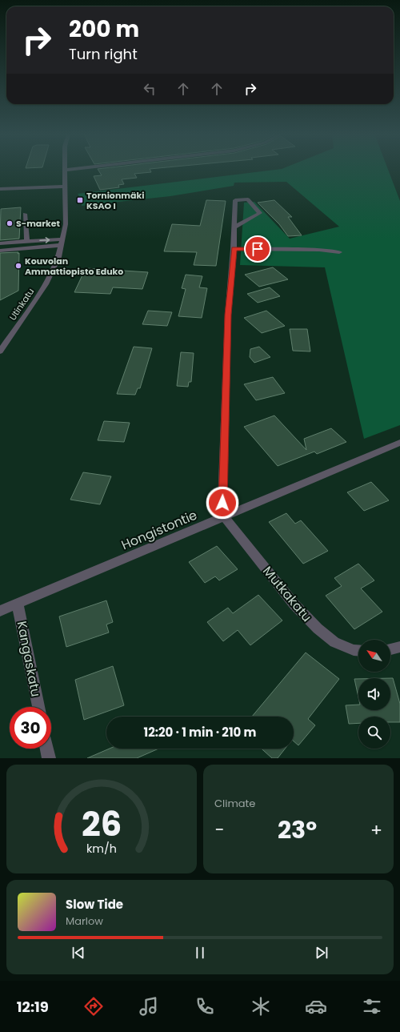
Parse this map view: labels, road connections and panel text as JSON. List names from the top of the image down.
{
  "streets": {
    "street": [
      "Utinkatu",
      "Hongistontie",
      "Mutkakatu",
      "Kangaskatu"
    ]
  },
  "crossings": [
    ["Hongistontie", "Mutkakatu"],
    ["Hongistontie", "Kangaskatu"]
  ],
  "places": {
    "transit": ["Tornionmäki KSAO I"],
    "other": ["S-market", "Kouvolan Ammattiopisto Eduko"]
  },
  "north": "top left",
  "page": {
    "turn": ["200 m", "Turn right"],
    "limit": "30",
    "trip": "12:20 · 1 min · 210 m",
    "tile": "Climate",
    "heat": ["−", "23°", "+"],
    "song": ["Slow Tide", "Marlow"],
    "tabs": "12:19",
    "gauge": ["26", "km/h"]
  }
}
